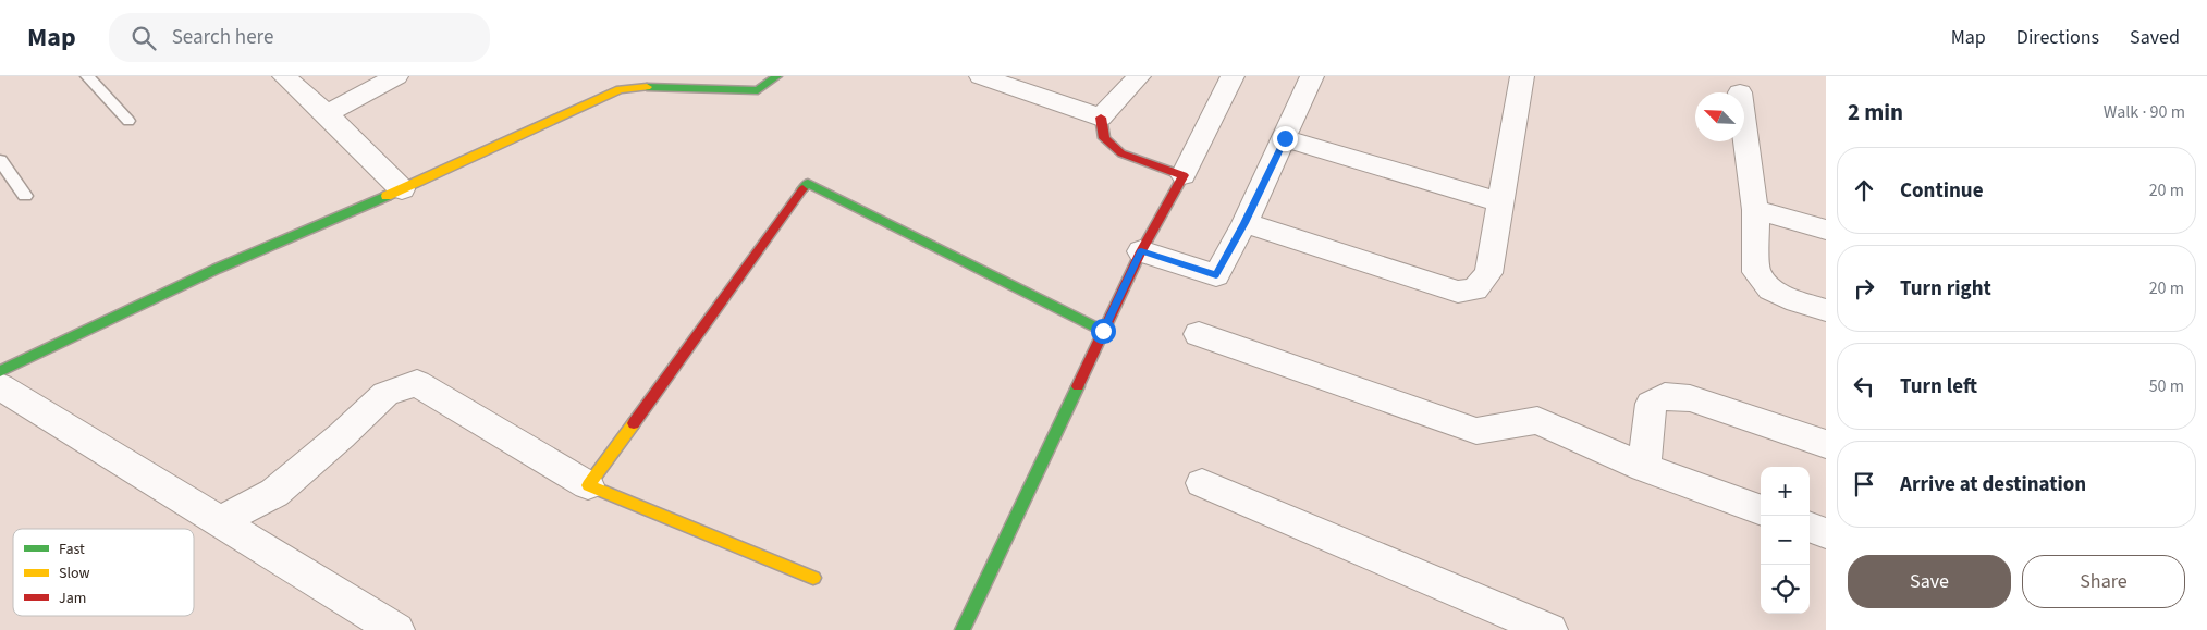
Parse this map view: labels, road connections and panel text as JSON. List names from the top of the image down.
{
  "legend": ["Fast", "Slow", "Jam"],
  "north": "top left",
  "page": {
    "header": "Map",
    "search": "Search here",
    "nav": ["Map", "Directions", "Saved"],
    "heading": ["2 min", "Walk · 90 m"],
    "list": [
      ["Continue", "20 m"],
      ["Turn right", "20 m"],
      ["Turn left", "50 m"],
      "Arrive at destination"
    ],
    "map_buttons": ["+", "−"],
    "buttons": ["Save", "Share"]
  }
}
